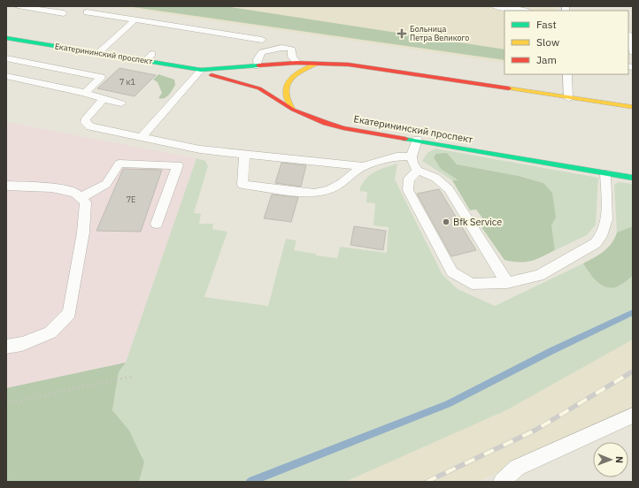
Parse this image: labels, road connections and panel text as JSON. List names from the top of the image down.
{
  "streets": {
    "street": ["Екатерининский проспект"]
  },
  "places": {
    "health": ["Больница Петра Великого"],
    "other": ["Bfk Service"]
  },
  "house_numbers": ["7 к1", "7Е"],
  "legend": ["Fast", "Slow", "Jam"],
  "north": "right"
}
